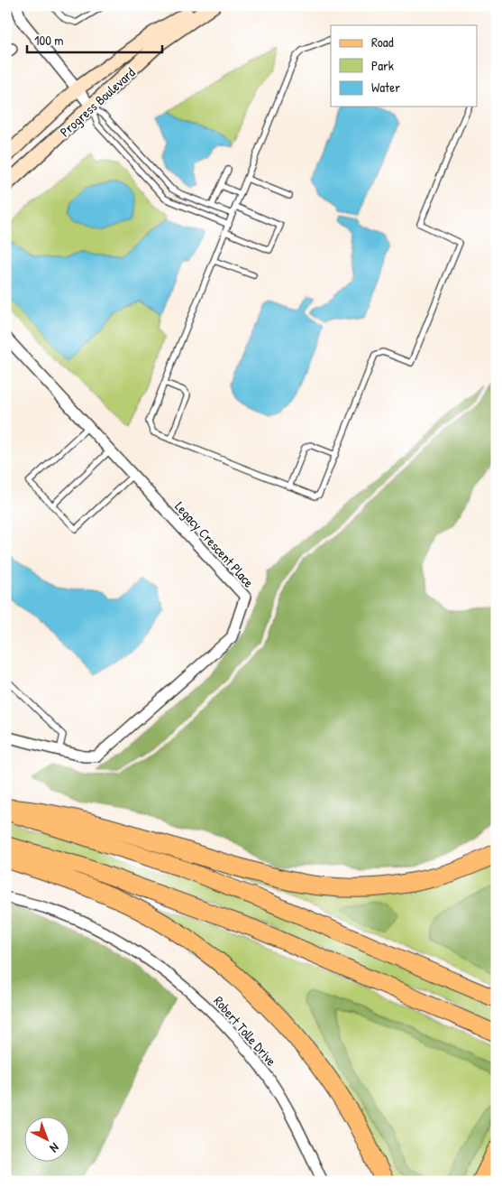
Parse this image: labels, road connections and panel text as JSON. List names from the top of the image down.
{
  "streets": {
    "main road": ["Progress Boulevard"],
    "street": ["Legacy Crescent Place", "Robert Tolle Drive"]
  },
  "legend": ["Road", "Park", "Water"],
  "scale_bar": "100 m",
  "north": "bottom right"
}
